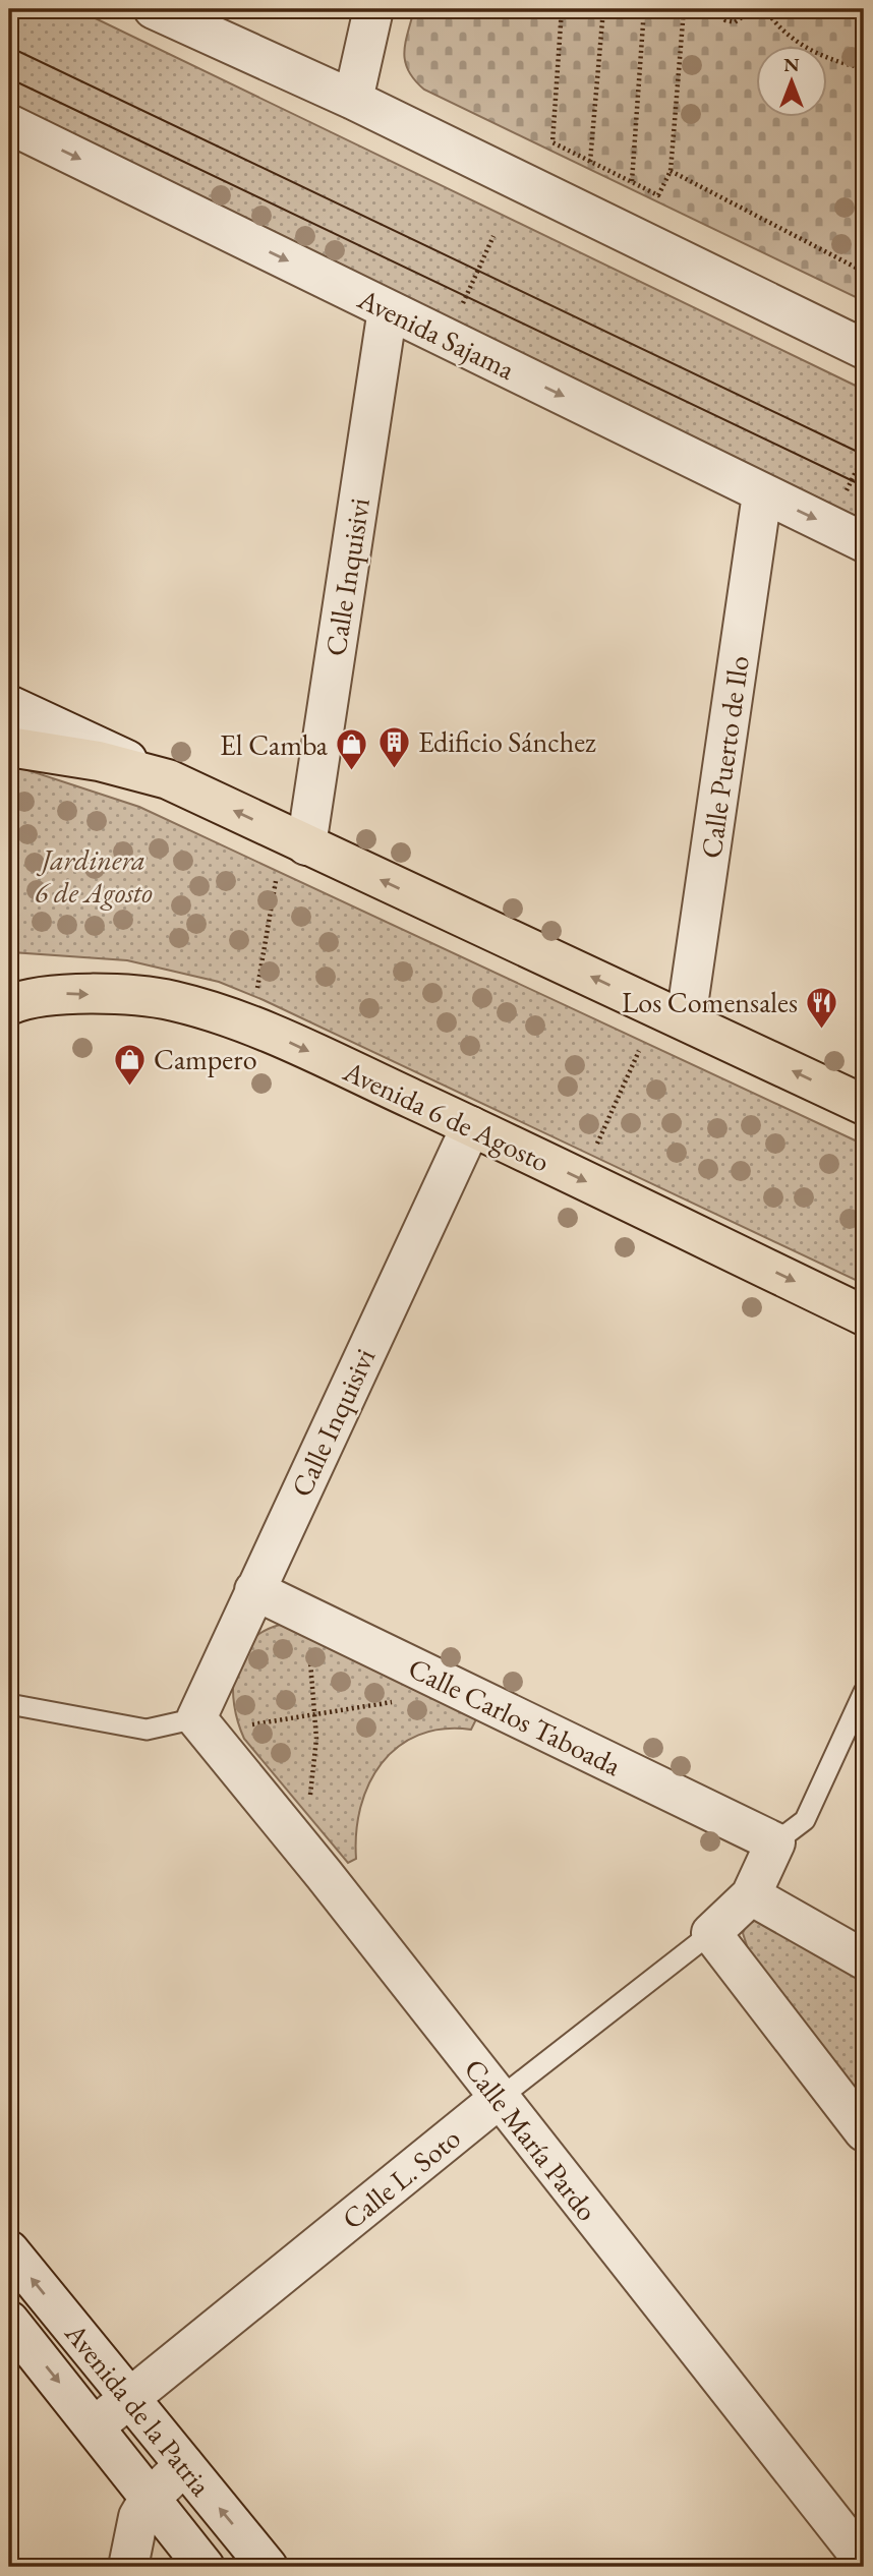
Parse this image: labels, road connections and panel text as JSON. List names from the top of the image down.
{
  "streets": {
    "main road": ["Avenida 6 de Agosto"],
    "street": [
      "Avenida Sajama",
      "Calle Inquisivi",
      "Calle Puerto de Ilo",
      "Calle Carlos Taboada",
      "Calle María Pardo",
      "Calle L. Soto",
      "Avenida de la Patria"
    ]
  },
  "crossings": [
    ["Avenida Sajama", "Calle Inquisivi"],
    ["Avenida Sajama", "Calle Puerto de Ilo"],
    ["Calle Inquisivi", "Avenida 6 de Agosto"],
    ["Calle Inquisivi", "Calle Carlos Taboada"],
    ["Calle Inquisivi", "Calle María Pardo"],
    ["Calle María Pardo", "Calle L. Soto"],
    ["Calle L. Soto", "Avenida de la Patria"]
  ],
  "parks": ["Jardinera 6 de Agosto"],
  "places": {
    "building": ["Edificio Sánchez"],
    "shop": ["El Camba", "Campero"],
    "restaurant": ["Los Comensales"]
  },
  "north": "top"
}
